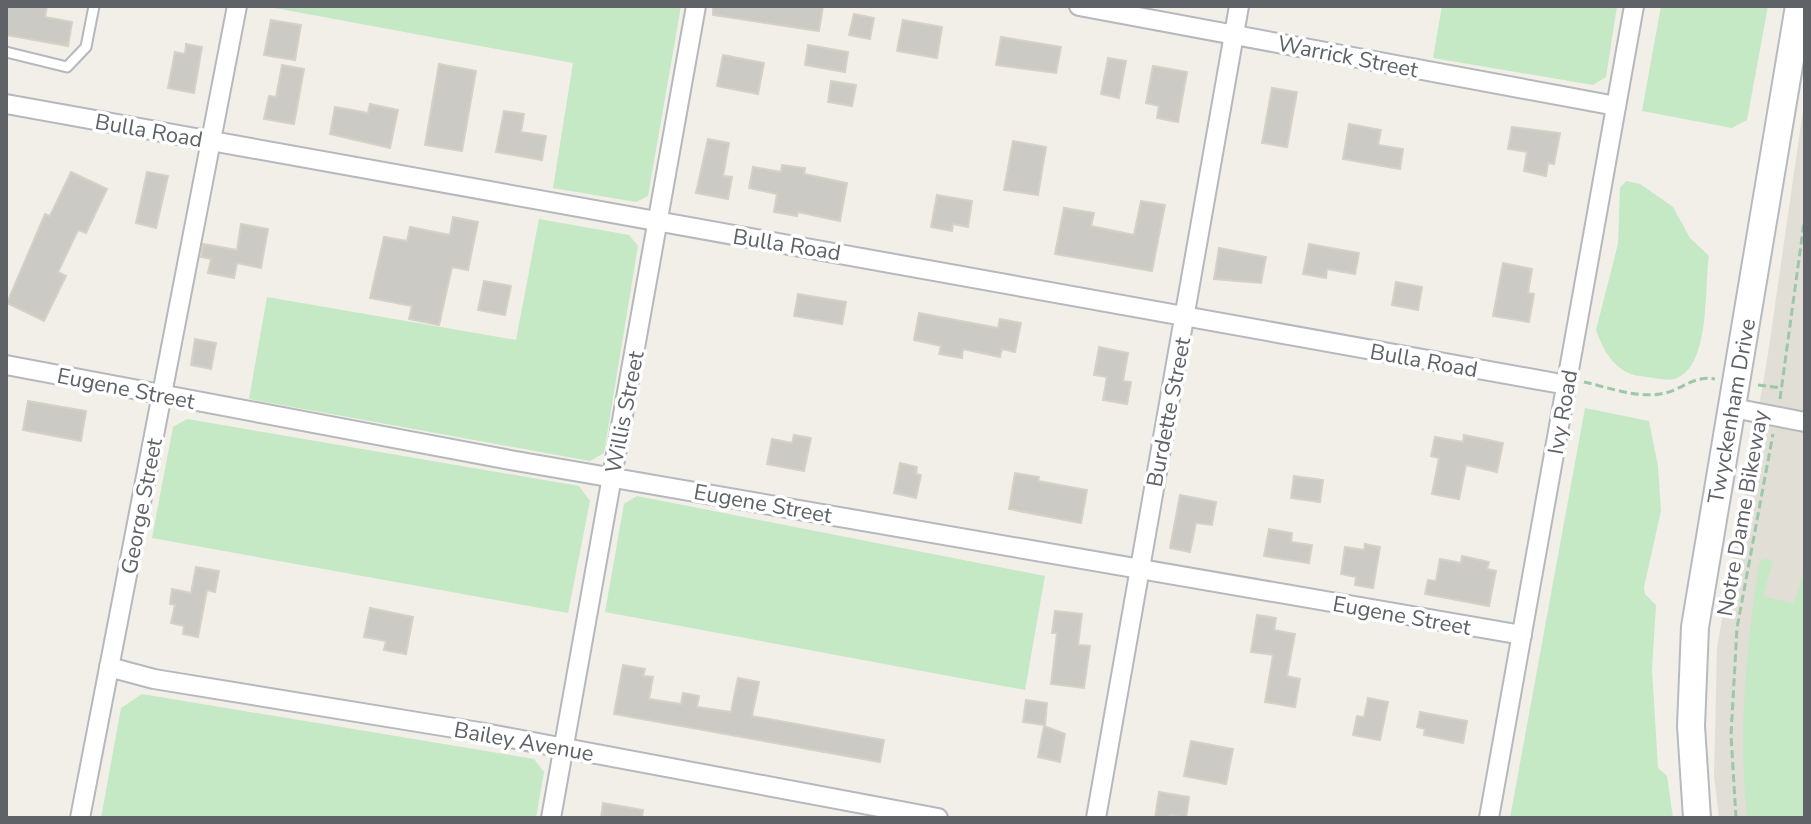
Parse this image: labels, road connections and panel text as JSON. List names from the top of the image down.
{
  "streets": {
    "street": [
      "Warrick Street",
      "Bulla Road",
      "Eugene Street",
      "Twyckenham Drive",
      "Willis Street",
      "Burdette Street",
      "Ivy Road",
      "George Street",
      "Bailey Avenue"
    ],
    "path": ["Notre Dame Bikeway"]
  },
  "crossings": [
    ["Warrick Street", "Burdette Street"],
    ["Warrick Street", "Ivy Road"],
    ["Bulla Road", "Willis Street"],
    ["Bulla Road", "Burdette Street"],
    ["Bulla Road", "Ivy Road"],
    ["Bulla Road", "George Street"],
    ["Eugene Street", "Willis Street"],
    ["Eugene Street", "Burdette Street"],
    ["Eugene Street", "Ivy Road"],
    ["Eugene Street", "George Street"],
    ["Willis Street", "Bailey Avenue"],
    ["George Street", "Bailey Avenue"]
  ]
}
